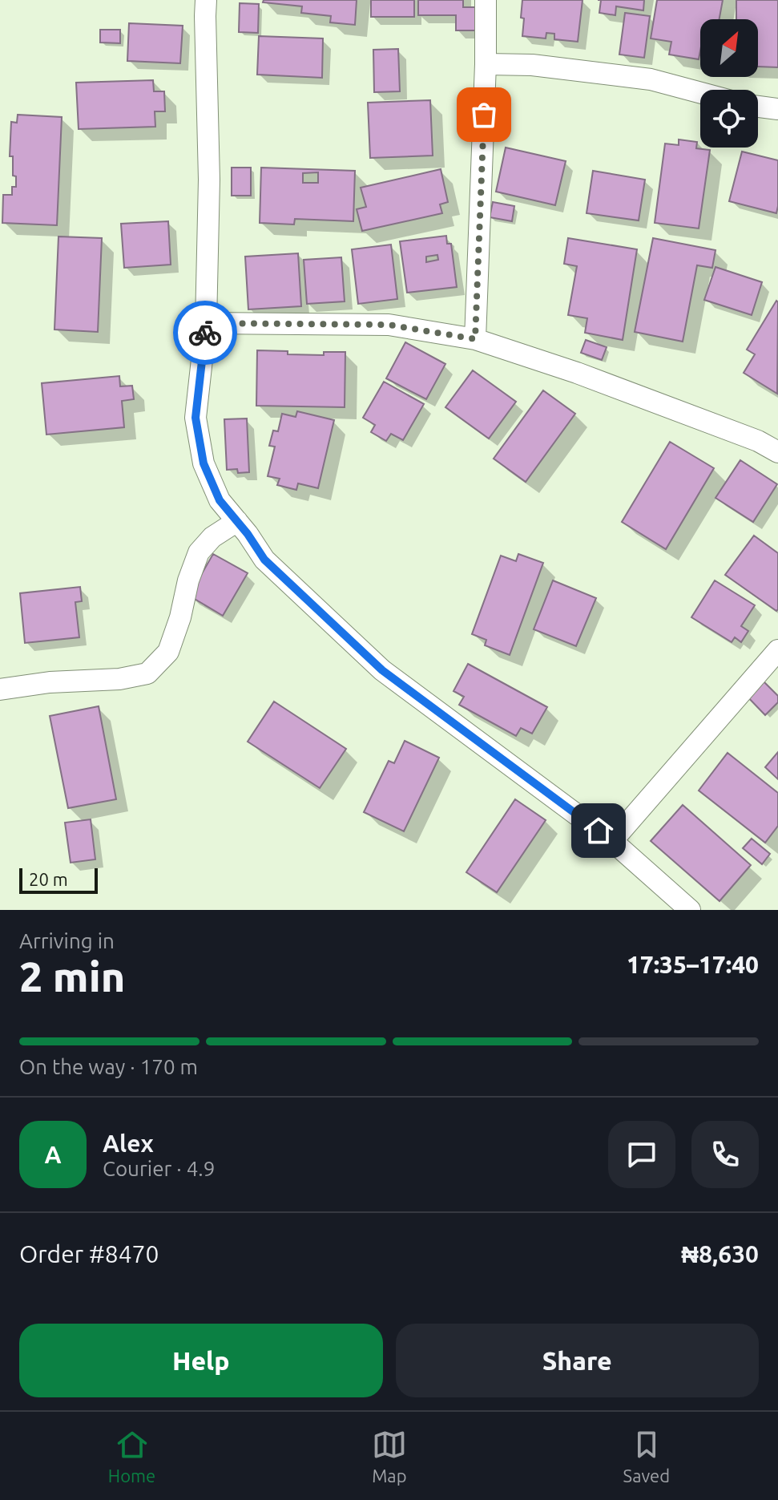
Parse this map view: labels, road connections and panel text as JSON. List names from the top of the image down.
{
  "scale_bar": "20 m",
  "north": "top right",
  "page": {
    "scale": "20 m",
    "heading": ["2 min", "Arriving in", "17:35–17:40"],
    "panel": [
      "Alex",
      "Courier · 4.9",
      "Order #8470",
      "₦8,630"
    ],
    "bar": "On the way · 170 m",
    "round": "A",
    "buttons": ["Help", "Share"],
    "tabs": ["Home", "Map", "Saved"]
  }
}
